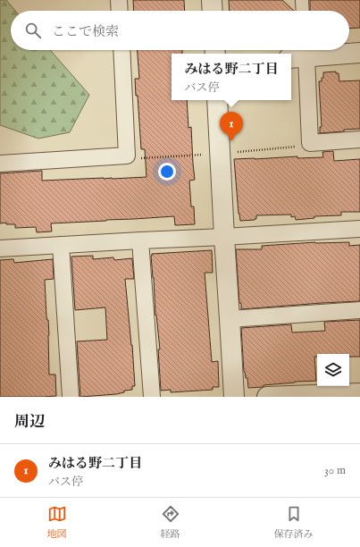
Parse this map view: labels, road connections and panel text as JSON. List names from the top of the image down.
{
  "page": {
    "search": "ここで検索",
    "popup": ["みはる野二丁目", "バス停"],
    "pins": "1",
    "heading": "周辺",
    "list": [
      {
        "mark": "1",
        "name": "みはる野二丁目",
        "note": "バス停",
        "value": "30 m"
      }
    ],
    "nav": ["地図", "経路", "保存済み"]
  }
}
